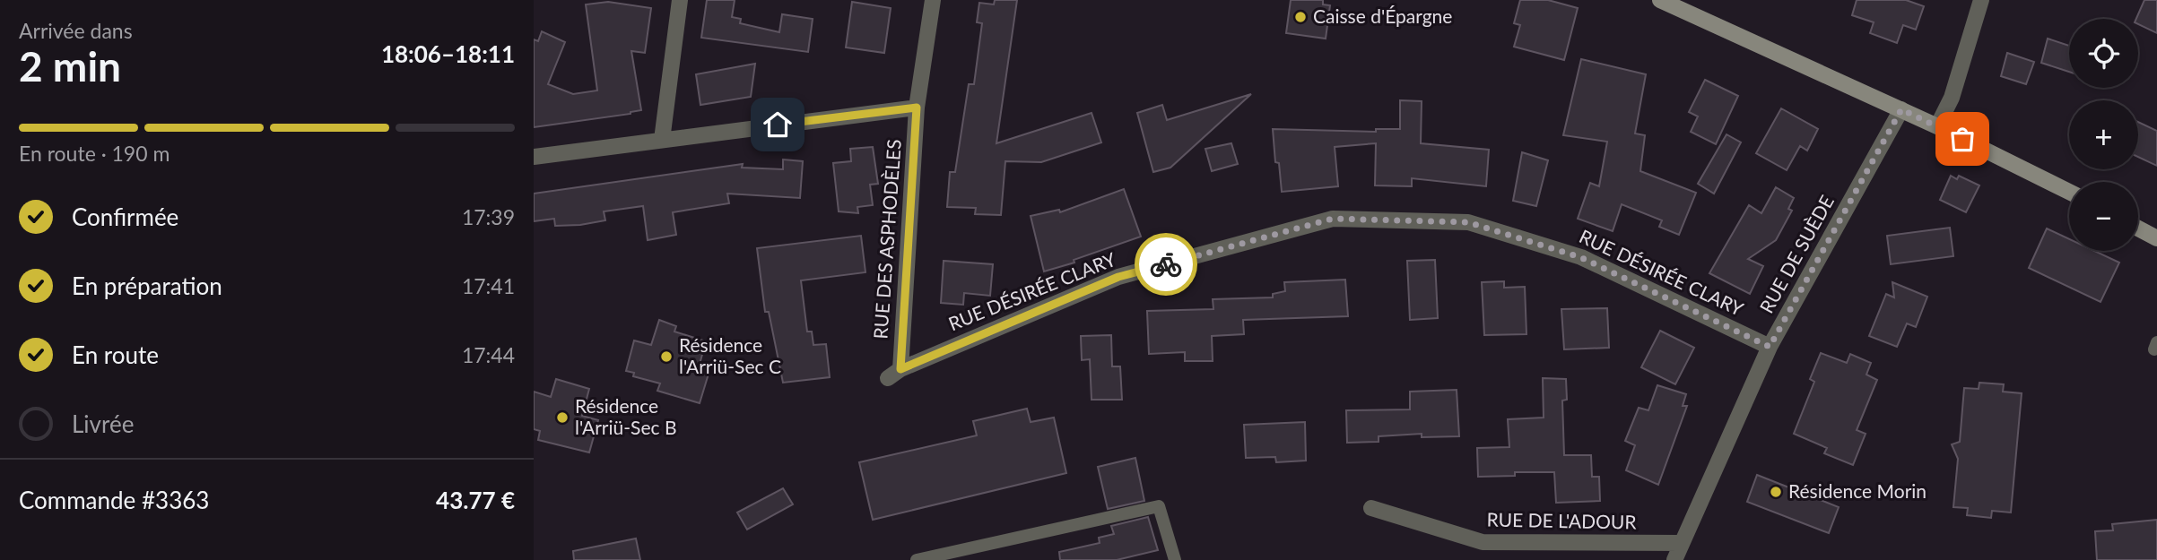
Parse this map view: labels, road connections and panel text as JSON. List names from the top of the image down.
{
  "streets": {
    "street": [
      "RUE DES ASPHODÈLES",
      "RUE DE SUÈDE",
      "RUE DÉSIRÉE CLARY",
      "RUE DE L'ADOUR"
    ]
  },
  "crossings": [
    ["RUE DES ASPHODÈLES", "RUE DÉSIRÉE CLARY"],
    ["RUE DE SUÈDE", "RUE DÉSIRÉE CLARY"],
    ["RUE DE SUÈDE", "RUE DE L'ADOUR"]
  ],
  "places": [
    "Caisse d'Épargne",
    "Résidence l'Arriü-Sec C",
    "Résidence l'Arriü-Sec B",
    "Résidence Morin"
  ],
  "page": {
    "heading": ["2 min", "Arrivée dans", "18:06–18:11"],
    "panel": ["Commande #3363", "43.77 €"],
    "map_buttons": ["+", "−"],
    "bar": "En route · 190 m",
    "list": [
      ["Confirmée", "17:39"],
      ["En préparation", "17:41"],
      ["En route", "17:44"],
      "Livrée"
    ]
  }
}
